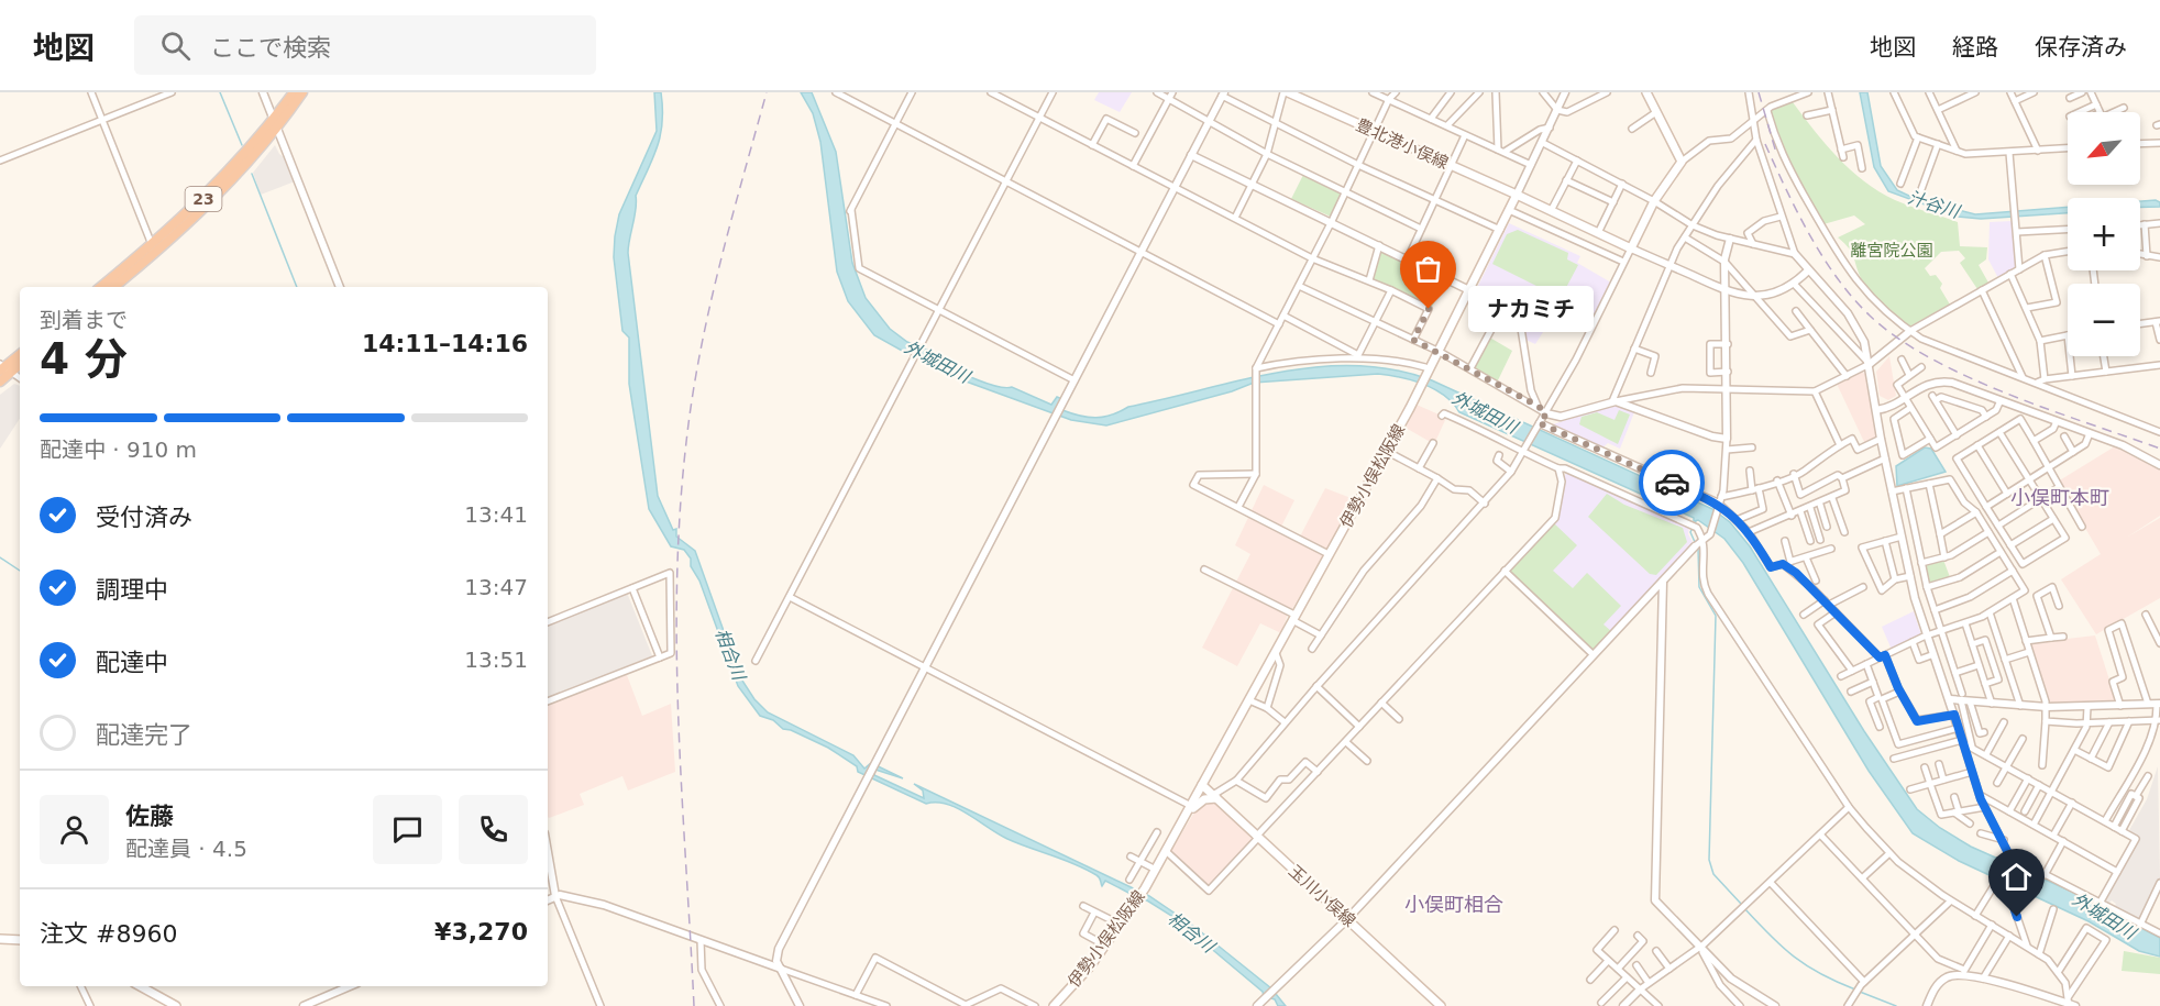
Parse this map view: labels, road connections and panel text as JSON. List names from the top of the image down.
{
  "streets": {
    "highway": ["23"],
    "main road": ["豊北港小俣線", "伊勢小俣松阪線", "玉川小俣線"]
  },
  "crossings": [
    ["豊北港小俣線", "伊勢小俣松阪線"],
    ["伊勢小俣松阪線", "玉川小俣線"]
  ],
  "districts": ["小俣町本町", "小俣町相合"],
  "water": ["汁谷川", "外城田川", "相合川"],
  "parks": ["離宮院公園"],
  "places": ["ナカミチ"],
  "north": "bottom left",
  "page": {
    "header": "地図",
    "search": "ここで検索",
    "nav": ["地図", "経路", "保存済み"],
    "map_buttons": ["+", "−"],
    "bubble": "ナカミチ",
    "heading": ["4 分", "到着まで", "14:11–14:16"],
    "panel": [
      "佐藤",
      "配達員 · 4.5",
      "注文 #8960",
      "¥3,270"
    ],
    "bar": "配達中 · 910 m",
    "list": [
      ["受付済み", "13:41"],
      ["調理中", "13:47"],
      ["配達中", "13:51"],
      "配達完了"
    ]
  }
}
